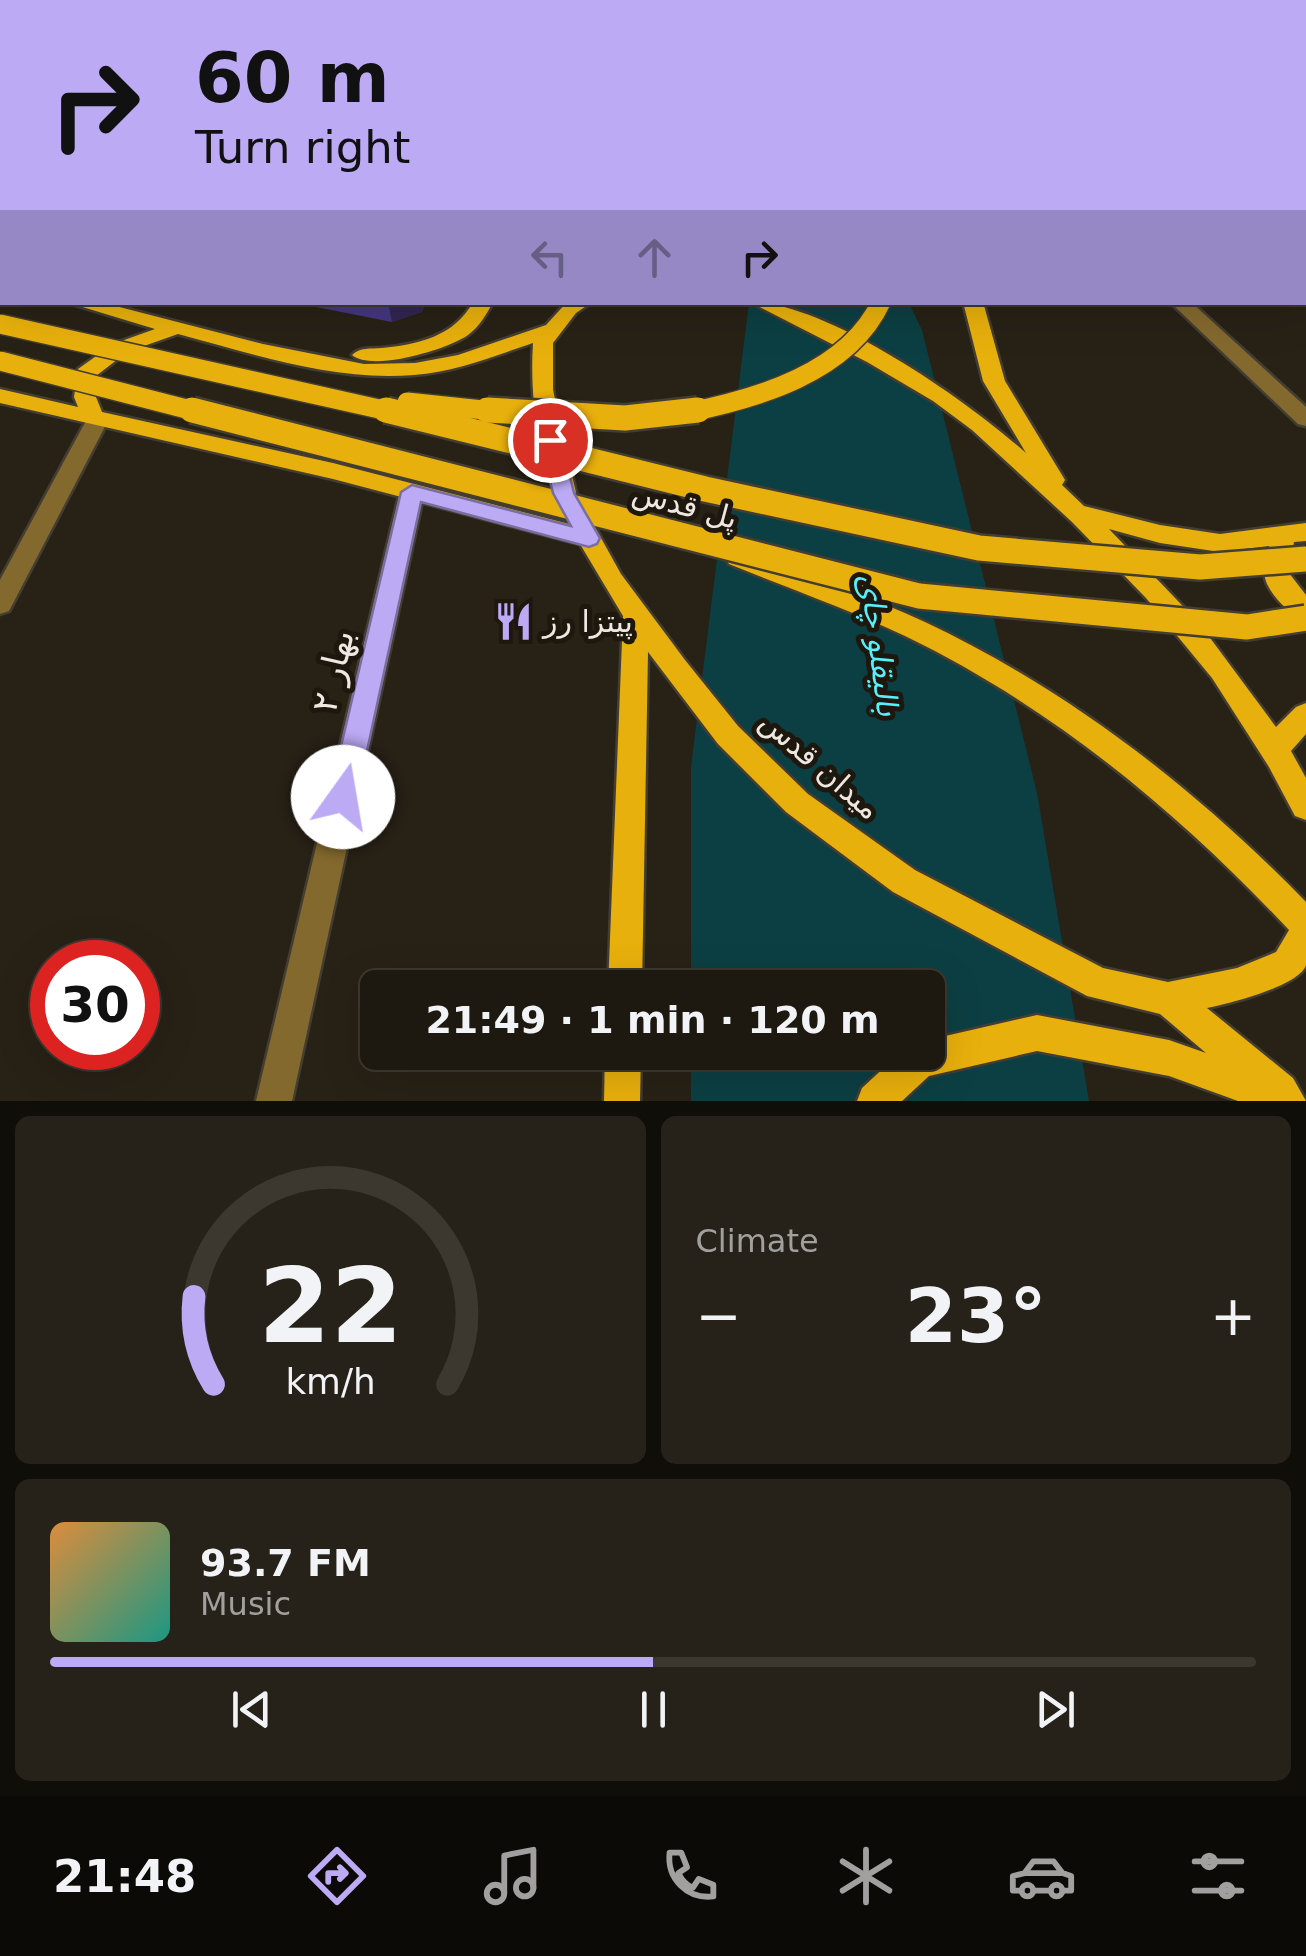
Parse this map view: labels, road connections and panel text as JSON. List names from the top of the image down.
{
  "streets": {
    "main road": ["پل قدس", "میدان قدس"],
    "street": ["بهار ۲"]
  },
  "water": ["بالیقلو چای"],
  "places": {
    "restaurant": ["پیتزا رز"]
  },
  "page": {
    "turn": ["60 m", "Turn right"],
    "limit": "30",
    "trip": "21:49 · 1 min · 120 m",
    "tile": "Climate",
    "heat": ["−", "23°", "+"],
    "song": ["93.7 FM", "Music"],
    "tabs": "21:48",
    "gauge": ["22", "km/h"]
  }
}
